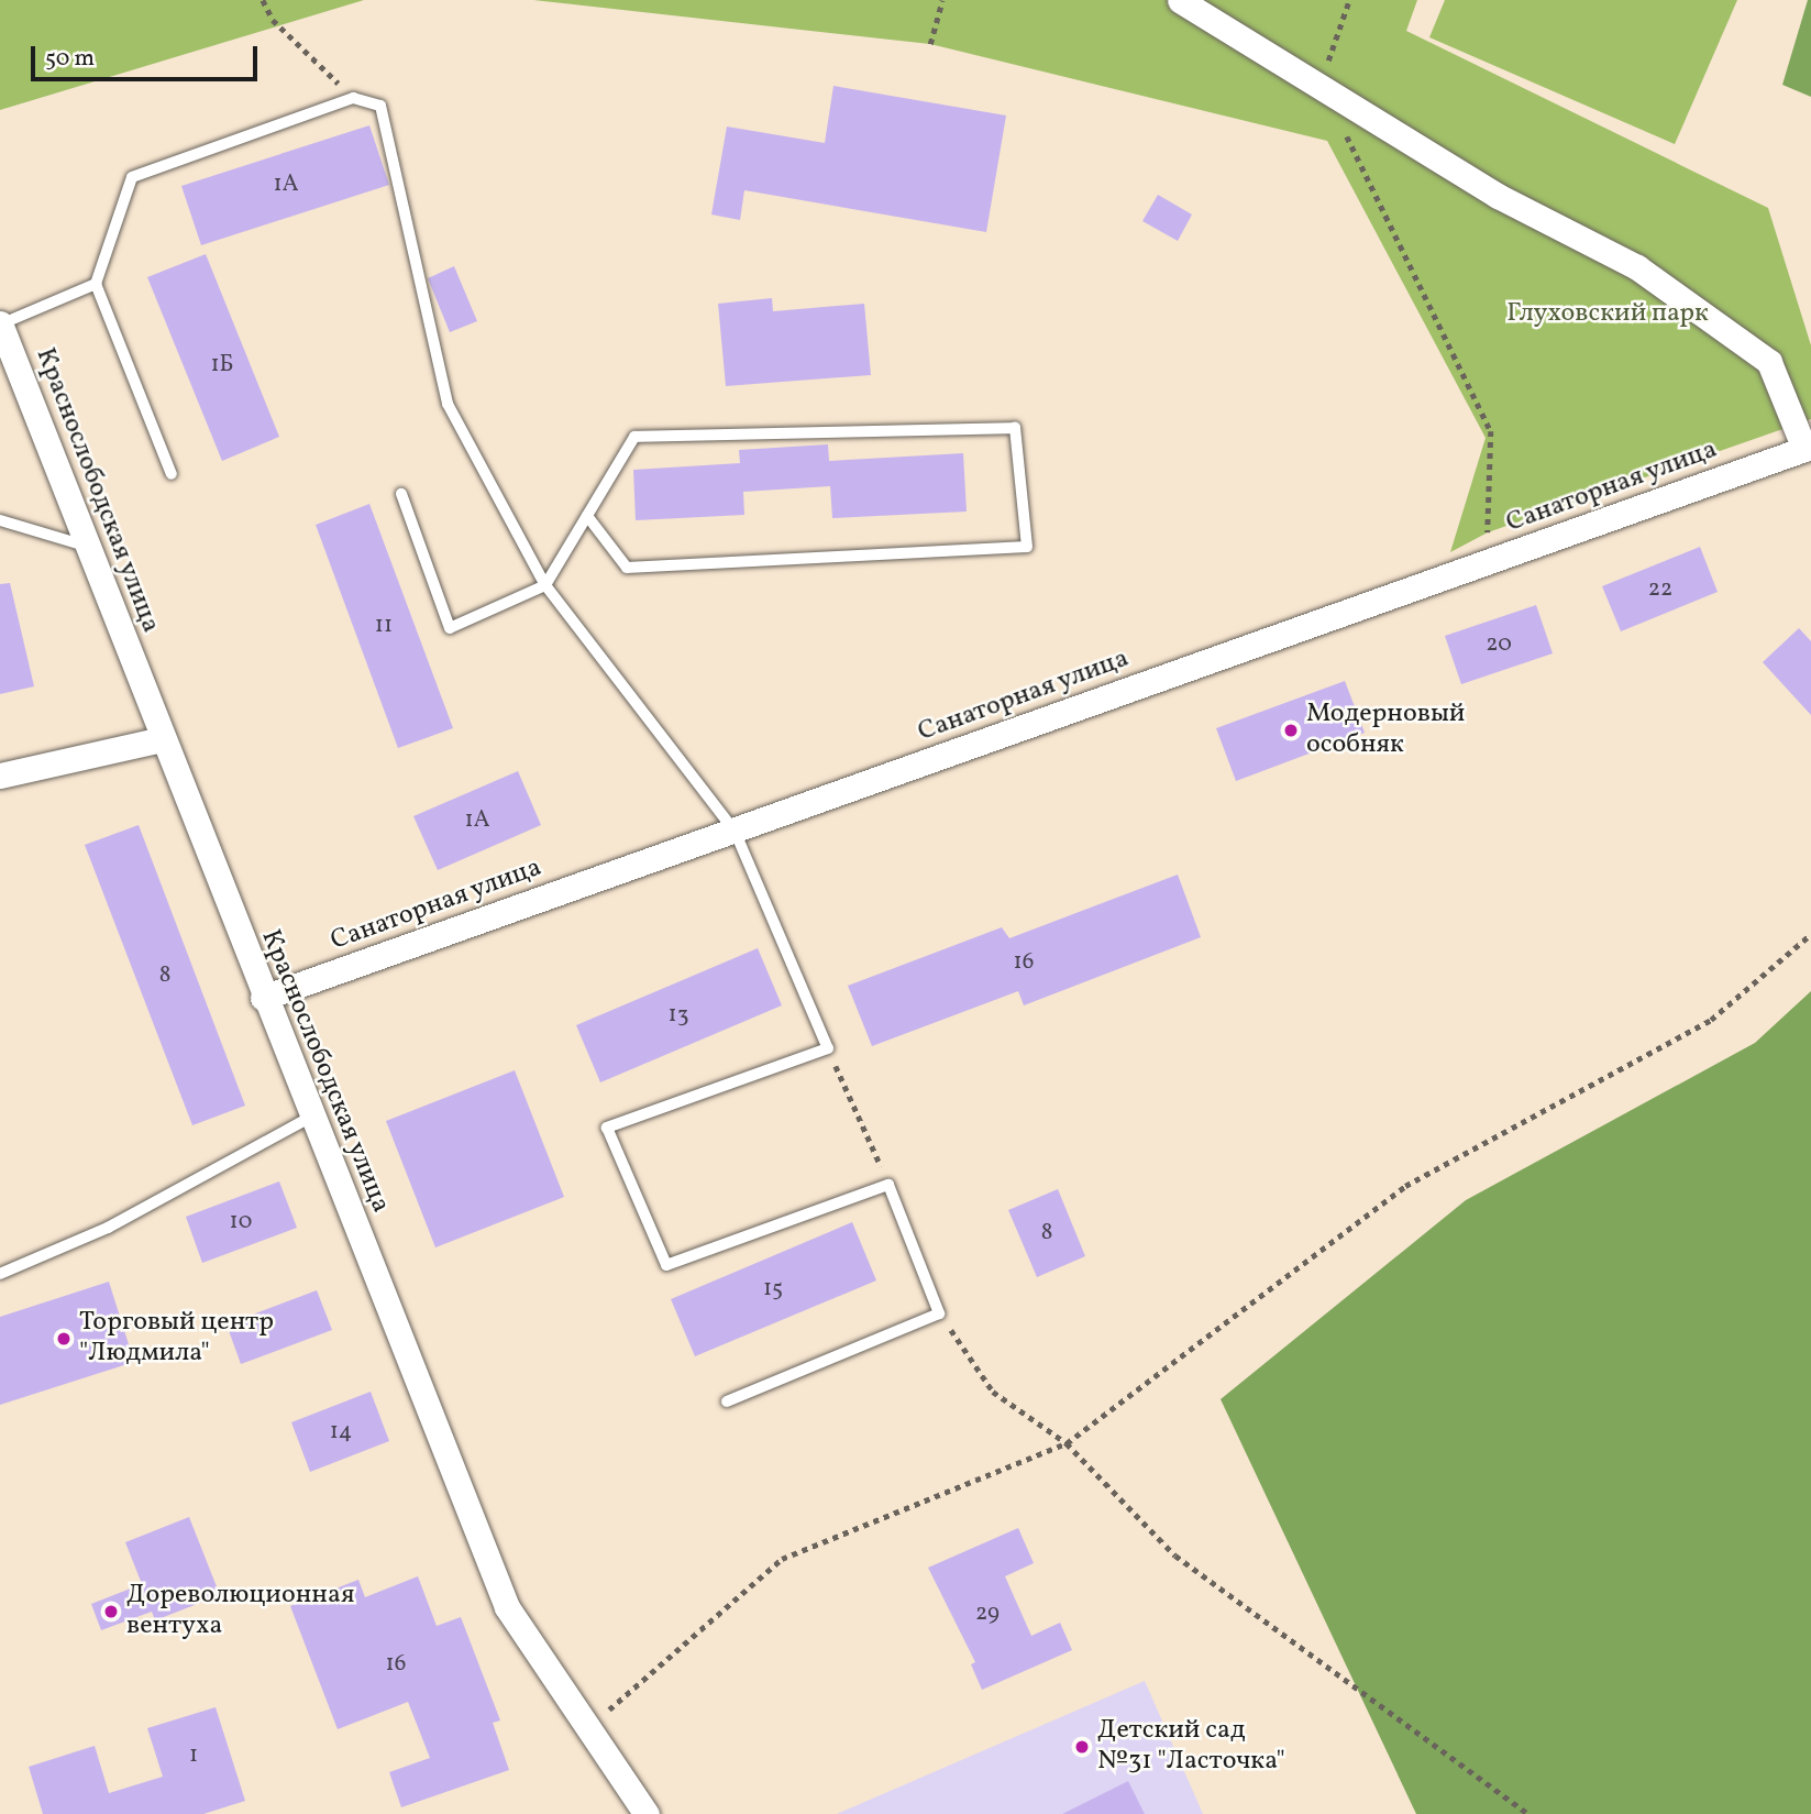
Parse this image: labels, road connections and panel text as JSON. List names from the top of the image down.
{
  "streets": {
    "street": ["Санаторная улица", "Краснослободская улица"]
  },
  "crossings": [
    ["Санаторная улица", "Краснослободская улица"]
  ],
  "parks": ["Глуховский парк"],
  "places": [
    "Модерновый особняк",
    "Торговый центр \"Людмила\"",
    "Дореволюционная вентуха",
    "Детский сад №31 \"Ласточка\""
  ],
  "house_numbers": [
    "1А",
    "1Б",
    "22",
    "11",
    "20",
    "1А",
    "16",
    "8",
    "13",
    "10",
    "8",
    "15",
    "14",
    "29",
    "16",
    "1"
  ],
  "scale_bar": "50 m"
}
